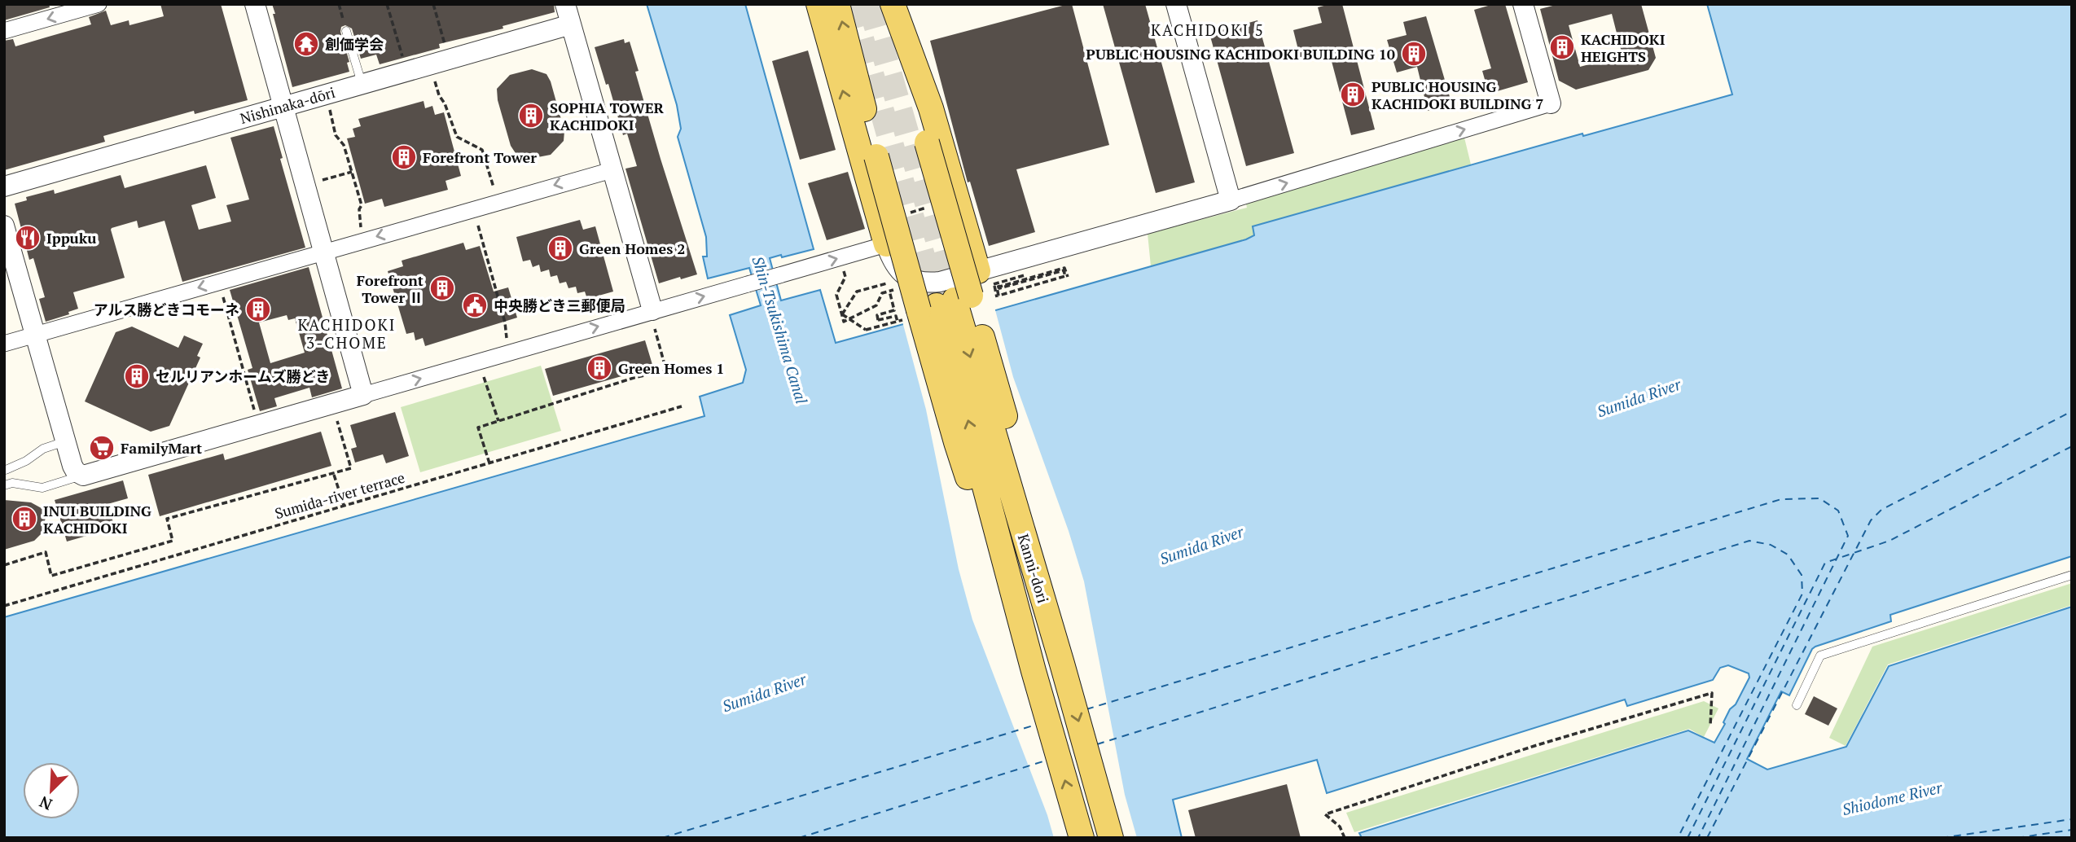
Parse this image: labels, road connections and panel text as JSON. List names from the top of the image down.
{
  "streets": {
    "main road": ["Kanni-dori"],
    "street": ["Nishinaka-dōri"],
    "path": ["Sumida-river terrace"]
  },
  "districts": ["KACHIDOKI 5", "KACHIDOKI 3-CHOME"],
  "water": ["Shin-Tsukishima Canal", "Sumida River", "Shiodome River"],
  "places": {
    "temple": ["創価学会"],
    "building": [
      "KACHIDOKI HEIGHTS",
      "PUBLIC HOUSING KACHIDOKI BUILDING 10",
      "PUBLIC HOUSING KACHIDOKI BUILDING 7",
      "SOPHIA TOWER KACHIDOKI",
      "Forefront Tower",
      "Green Homes 2",
      "Forefront Tower Ⅱ",
      "アルス勝どきコモーネ",
      "Green Homes 1",
      "セルリアンホームズ勝どき",
      "INUI BUILDING KACHIDOKI"
    ],
    "restaurant": ["Ippuku"],
    "public building": ["中央勝どき三郵便局"],
    "supermarket": ["FamilyMart"]
  },
  "north": "bottom left"
}
